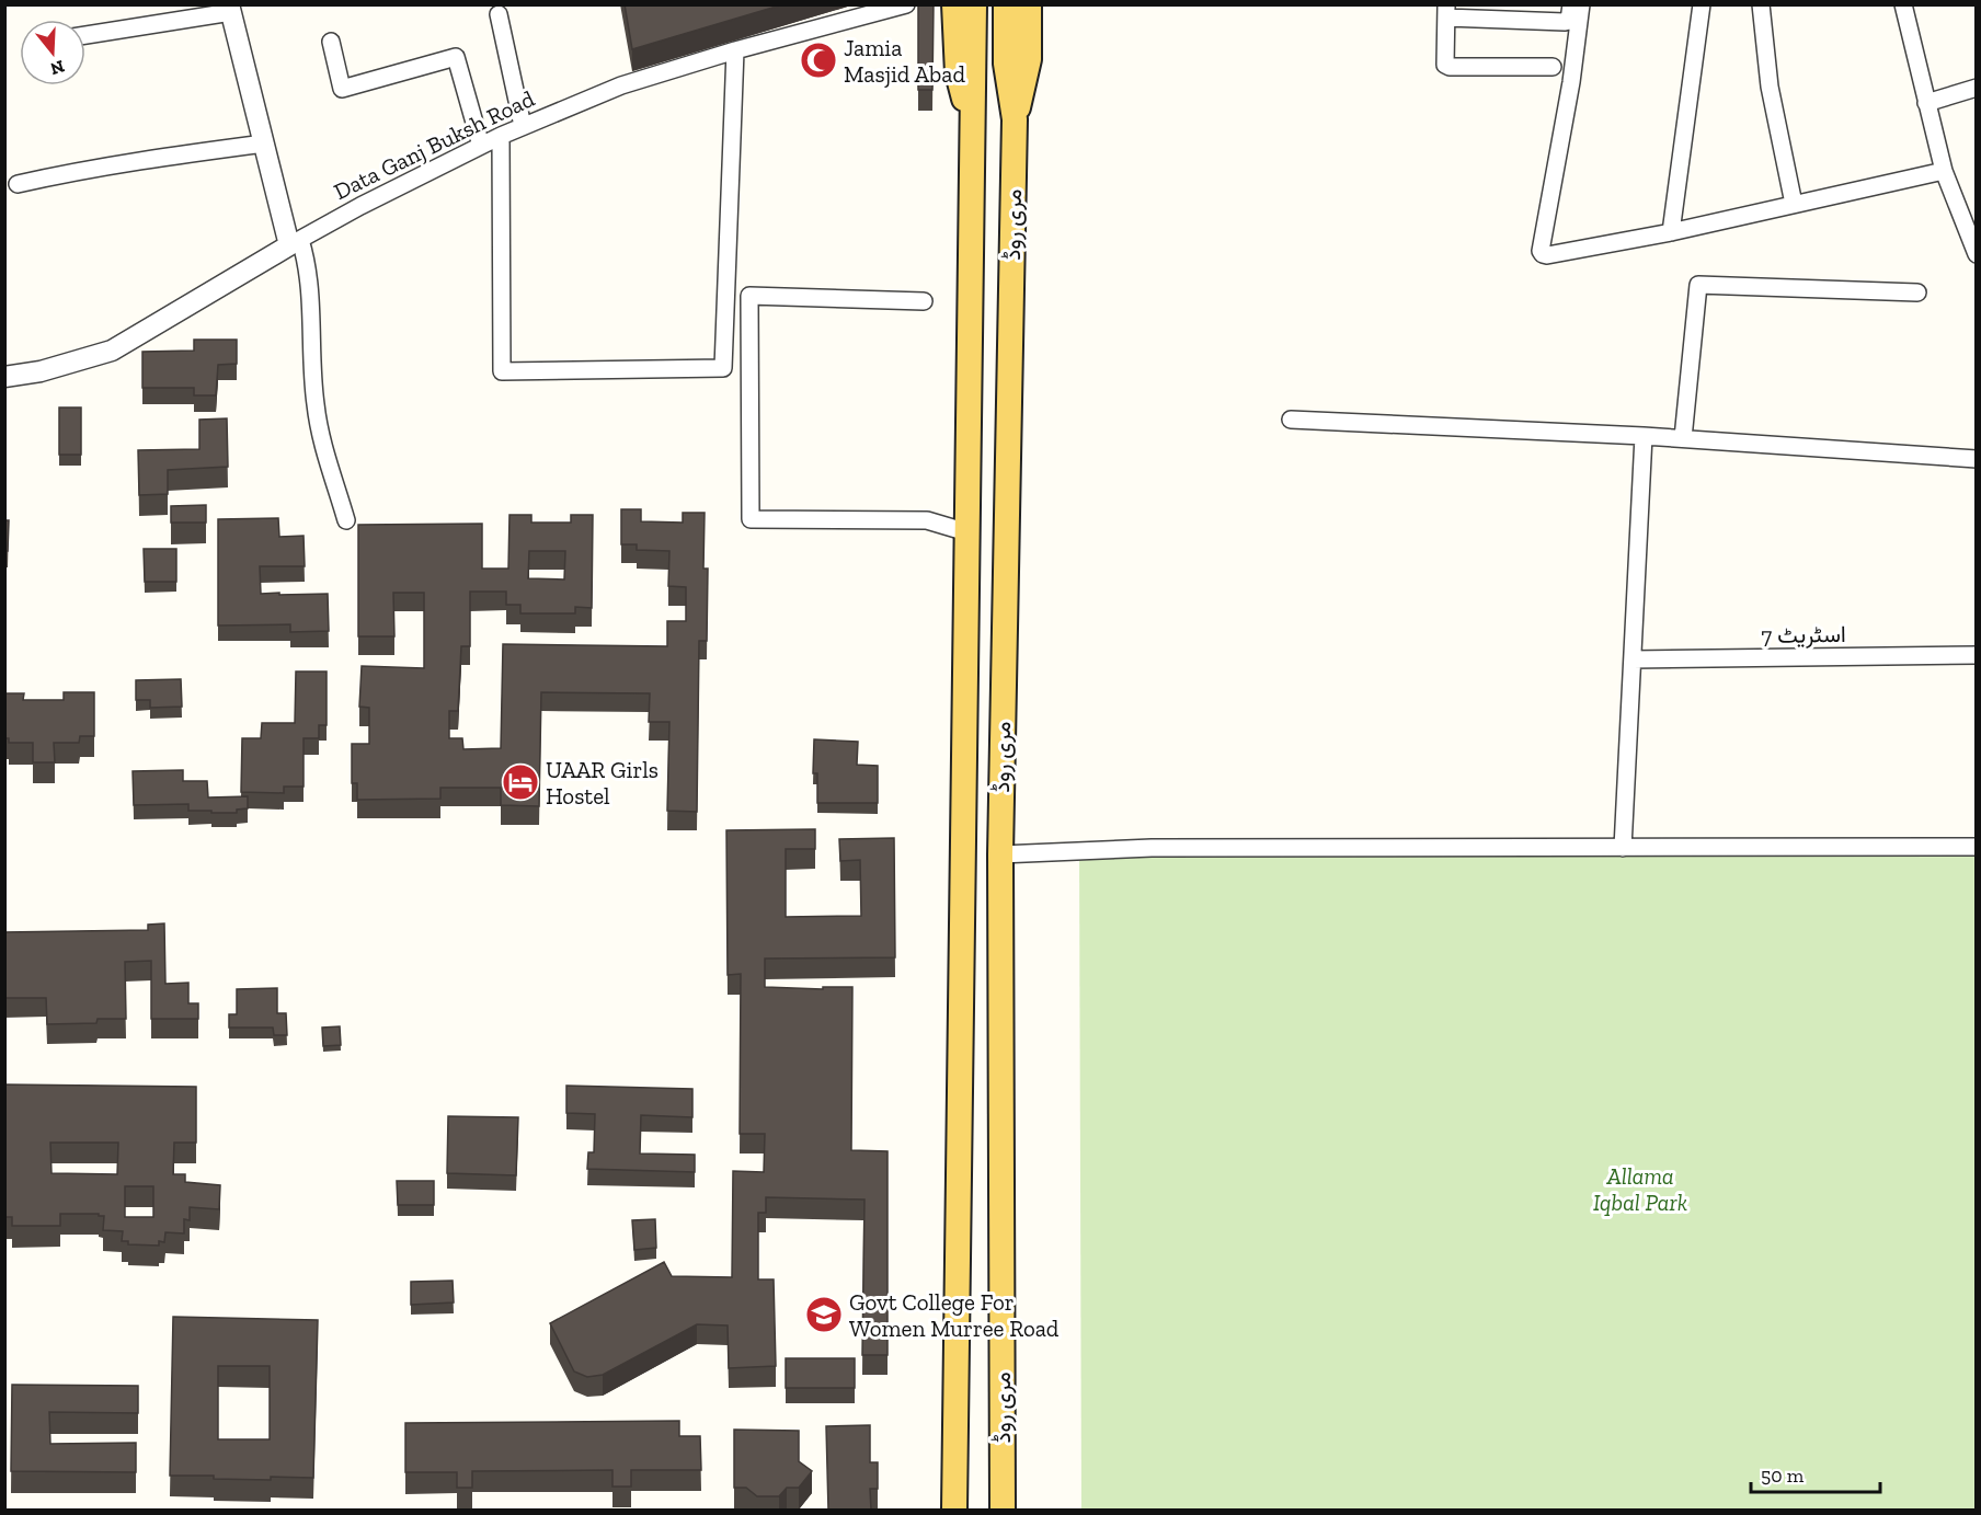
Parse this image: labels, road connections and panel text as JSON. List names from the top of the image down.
{
  "streets": {
    "main road": ["مری روڈ"],
    "street": ["Data Ganj Buksh Road", "اسٹریٹ 7"]
  },
  "parks": ["Allama Iqbal Park"],
  "places": {
    "mosque": ["Jamia Masjid Abad"],
    "hotel": ["UAAR Girls Hostel"],
    "school or university": ["Govt College For Women Murree Road"]
  },
  "scale_bar": "50 m",
  "north": "bottom"
}
